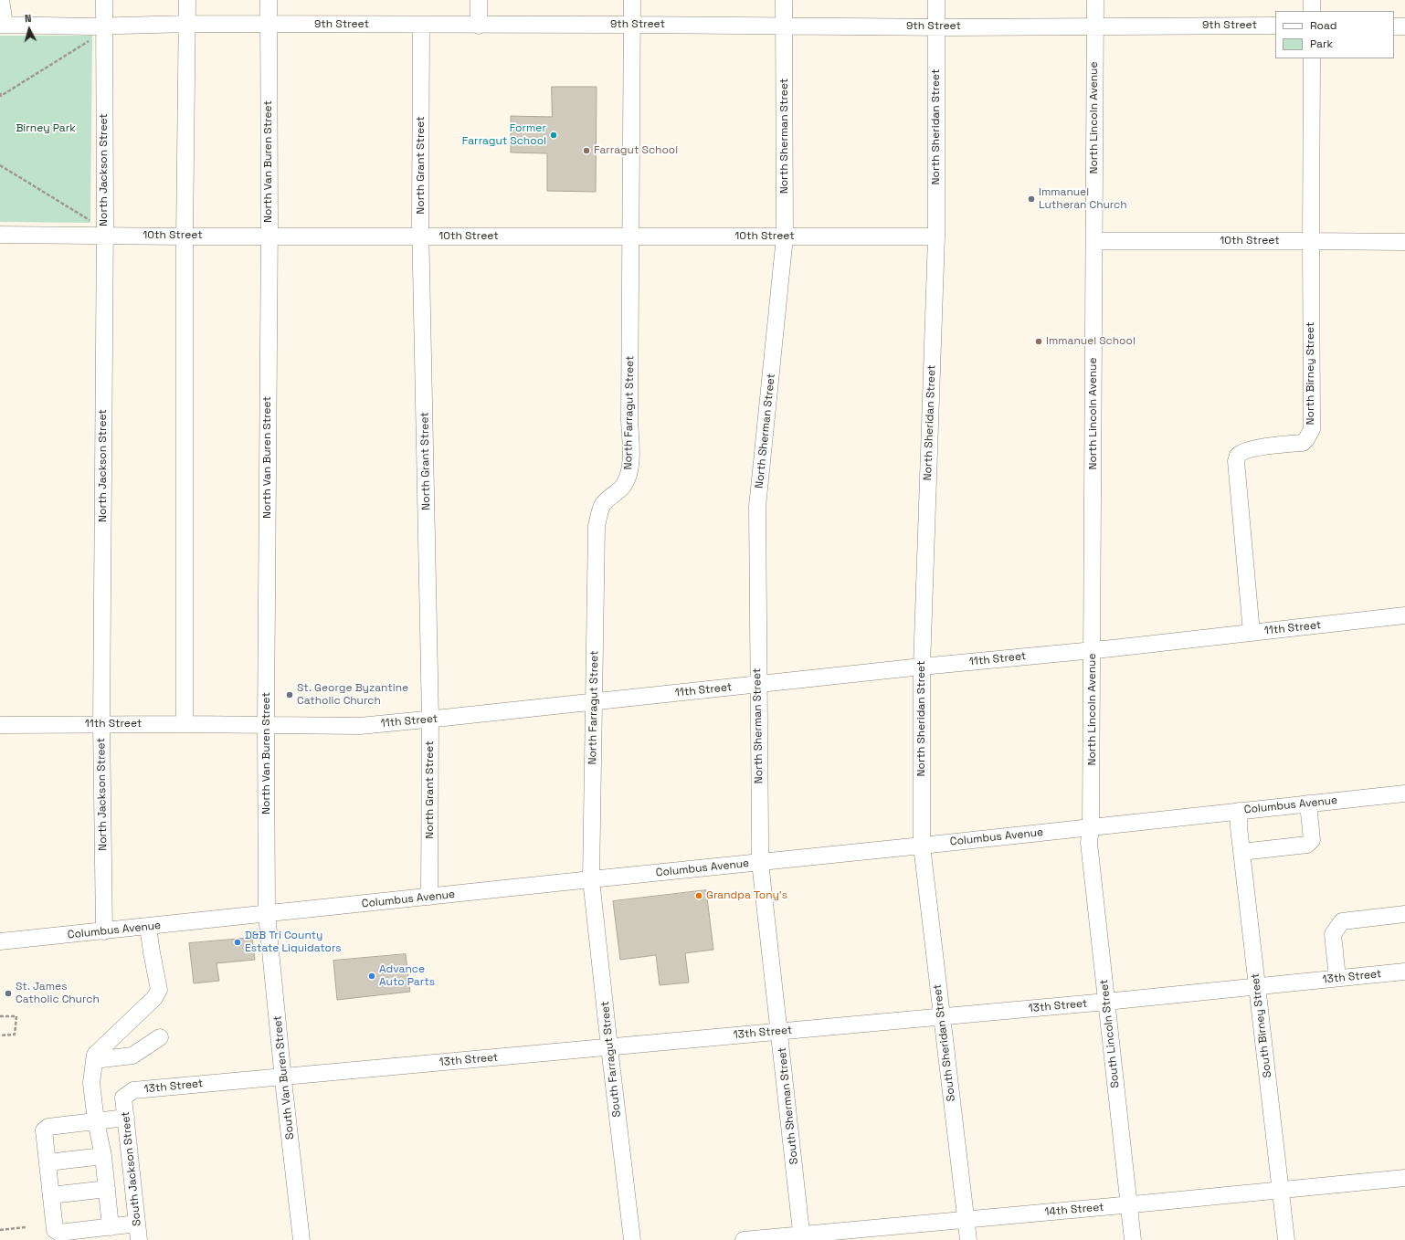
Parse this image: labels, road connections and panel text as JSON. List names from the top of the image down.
{
  "streets": {
    "street": [
      "9th Street",
      "North Lincoln Avenue",
      "North Sheridan Street",
      "North Sherman Street",
      "North Van Buren Street",
      "North Grant Street",
      "North Jackson Street",
      "10th Street",
      "North Birney Street",
      "North Farragut Street",
      "11th Street",
      "Columbus Avenue",
      "13th Street",
      "South Birney Street",
      "South Lincoln Street",
      "South Sheridan Street",
      "South Farragut Street",
      "South Van Buren Street",
      "South Sherman Street",
      "South Jackson Street",
      "14th Street"
    ]
  },
  "crossings": [
    ["9th Street", "North Lincoln Avenue"],
    ["9th Street", "North Sheridan Street"],
    ["9th Street", "North Sherman Street"],
    ["9th Street", "North Van Buren Street"],
    ["9th Street", "North Grant Street"],
    ["9th Street", "North Jackson Street"],
    ["9th Street", "North Farragut Street"],
    ["North Lincoln Avenue", "10th Street"],
    ["North Lincoln Avenue", "11th Street"],
    ["North Lincoln Avenue", "Columbus Avenue"],
    ["North Lincoln Avenue", "South Lincoln Street"],
    ["North Sheridan Street", "10th Street"],
    ["North Sheridan Street", "11th Street"],
    ["North Sheridan Street", "Columbus Avenue"],
    ["North Sheridan Street", "South Sheridan Street"],
    ["North Sherman Street", "10th Street"],
    ["North Sherman Street", "11th Street"],
    ["North Sherman Street", "Columbus Avenue"],
    ["North Sherman Street", "South Sherman Street"],
    ["North Van Buren Street", "10th Street"],
    ["North Van Buren Street", "11th Street"],
    ["North Van Buren Street", "Columbus Avenue"],
    ["North Van Buren Street", "South Van Buren Street"],
    ["North Grant Street", "10th Street"],
    ["North Grant Street", "11th Street"],
    ["North Grant Street", "Columbus Avenue"],
    ["North Jackson Street", "10th Street"],
    ["North Jackson Street", "11th Street"],
    ["North Jackson Street", "Columbus Avenue"],
    ["10th Street", "North Birney Street"],
    ["10th Street", "North Farragut Street"],
    ["North Birney Street", "11th Street"],
    ["North Farragut Street", "11th Street"],
    ["North Farragut Street", "Columbus Avenue"],
    ["North Farragut Street", "South Farragut Street"],
    ["Columbus Avenue", "South Birney Street"],
    ["Columbus Avenue", "South Lincoln Street"],
    ["Columbus Avenue", "South Sheridan Street"],
    ["Columbus Avenue", "South Farragut Street"],
    ["Columbus Avenue", "South Van Buren Street"],
    ["Columbus Avenue", "South Sherman Street"],
    ["13th Street", "South Birney Street"],
    ["13th Street", "South Lincoln Street"],
    ["13th Street", "South Sheridan Street"],
    ["13th Street", "South Farragut Street"],
    ["13th Street", "South Van Buren Street"],
    ["13th Street", "South Sherman Street"],
    ["13th Street", "South Jackson Street"],
    ["South Birney Street", "14th Street"],
    ["South Lincoln Street", "14th Street"],
    ["South Sheridan Street", "14th Street"],
    ["South Sherman Street", "14th Street"]
  ],
  "parks": ["Birney Park"],
  "places": [
    "Former Farragut School",
    "Farragut School",
    "Immanuel Lutheran Church",
    "Immanuel School",
    "St. George Byzantine Catholic Church",
    "Grandpa Tony's",
    "D&B Tri County Estate Liquidators",
    "Advance Auto Parts",
    "St. James Catholic Church"
  ],
  "legend": ["Road", "Park"],
  "north": "top"
}
